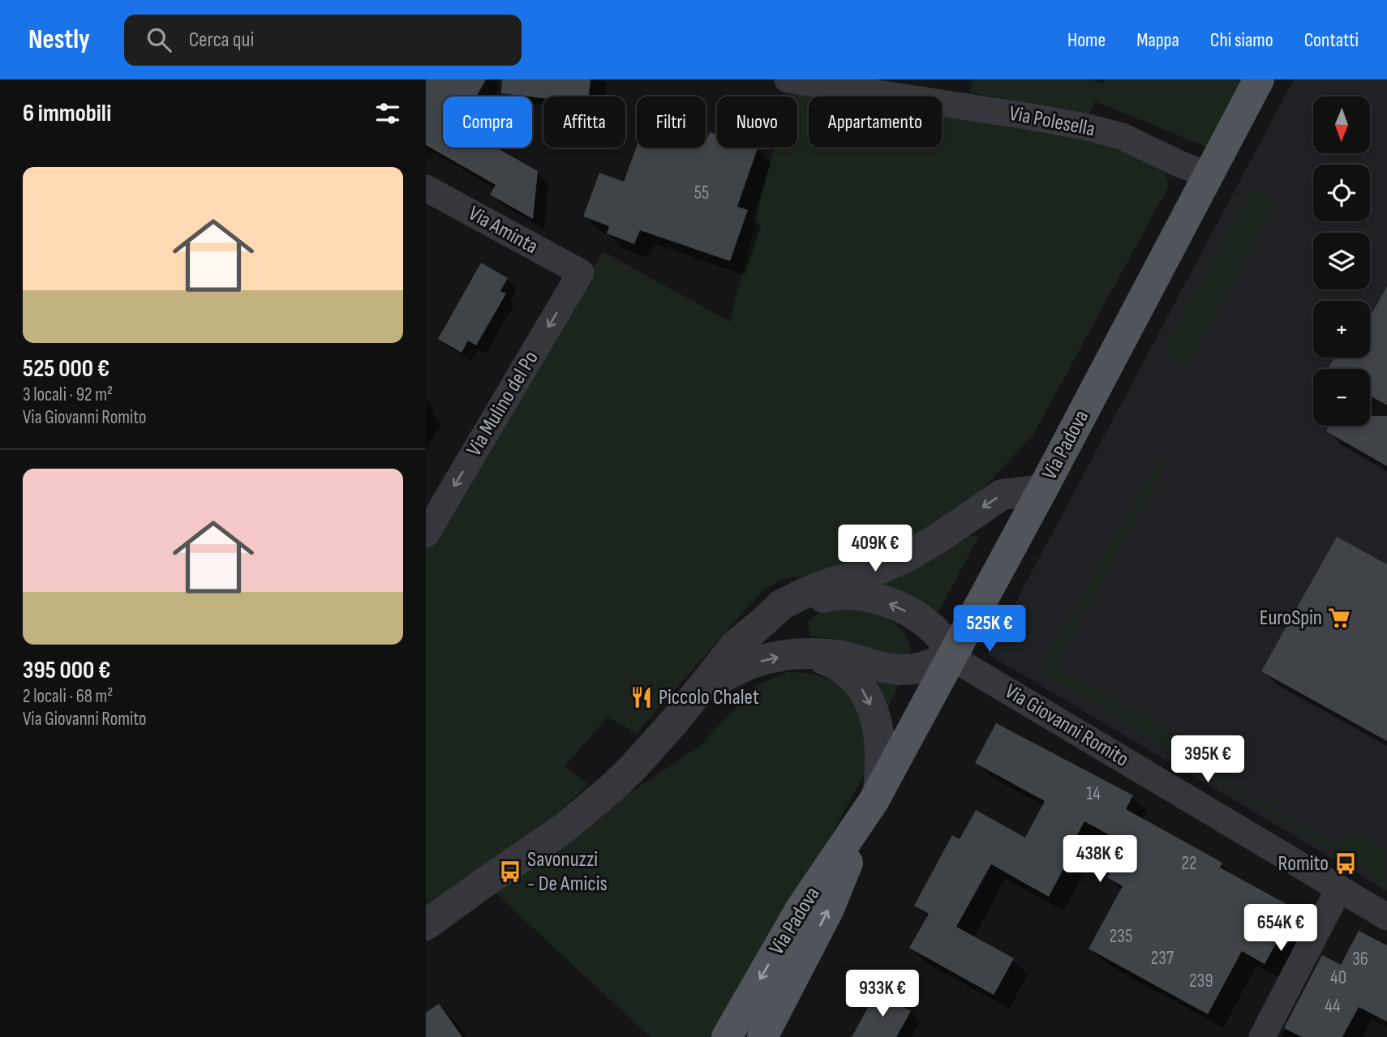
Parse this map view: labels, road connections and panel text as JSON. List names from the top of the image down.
{
  "streets": {
    "main road": ["Via Padova"],
    "street": [
      "Via Polesella",
      "Via Aminta",
      "Via Mulino del Po",
      "Via Giovanni Romito"
    ]
  },
  "crossings": [
    ["Via Polesella", "Via Padova"],
    ["Via Aminta", "Via Mulino del Po"],
    ["Via Padova", "Via Giovanni Romito"]
  ],
  "one_way": ["Via Mulino del Po"],
  "places": {
    "supermarket": ["EuroSpin"],
    "restaurant": ["Piccolo Chalet"],
    "bus stop": ["Romito", "Savonuzzi - De Amicis"]
  },
  "house_numbers": [
    "55",
    "14",
    "22",
    "235",
    "237",
    "36",
    "40",
    "239",
    "44"
  ],
  "north": "bottom",
  "page": {
    "header": "Nestly",
    "search": "Cerca qui",
    "nav": [
      "Home",
      "Mappa",
      "Chi siamo",
      "Contatti"
    ],
    "heading": "6 immobili",
    "map_buttons": ["+", "−"],
    "chip": [
      "Compra",
      "Affitta",
      "Filtri",
      "Nuovo",
      "Appartamento"
    ],
    "list": [
      {
        "name": "525 000 €",
        "note": "3 locali · 92 m² · Via Giovanni Romito"
      },
      {
        "name": "395 000 €",
        "note": "2 locali · 68 m² · Via Giovanni Romito"
      }
    ],
    "price": [
      "409K €",
      "525K €",
      "395K €",
      "438K €",
      "654K €",
      "933K €"
    ]
  }
}
